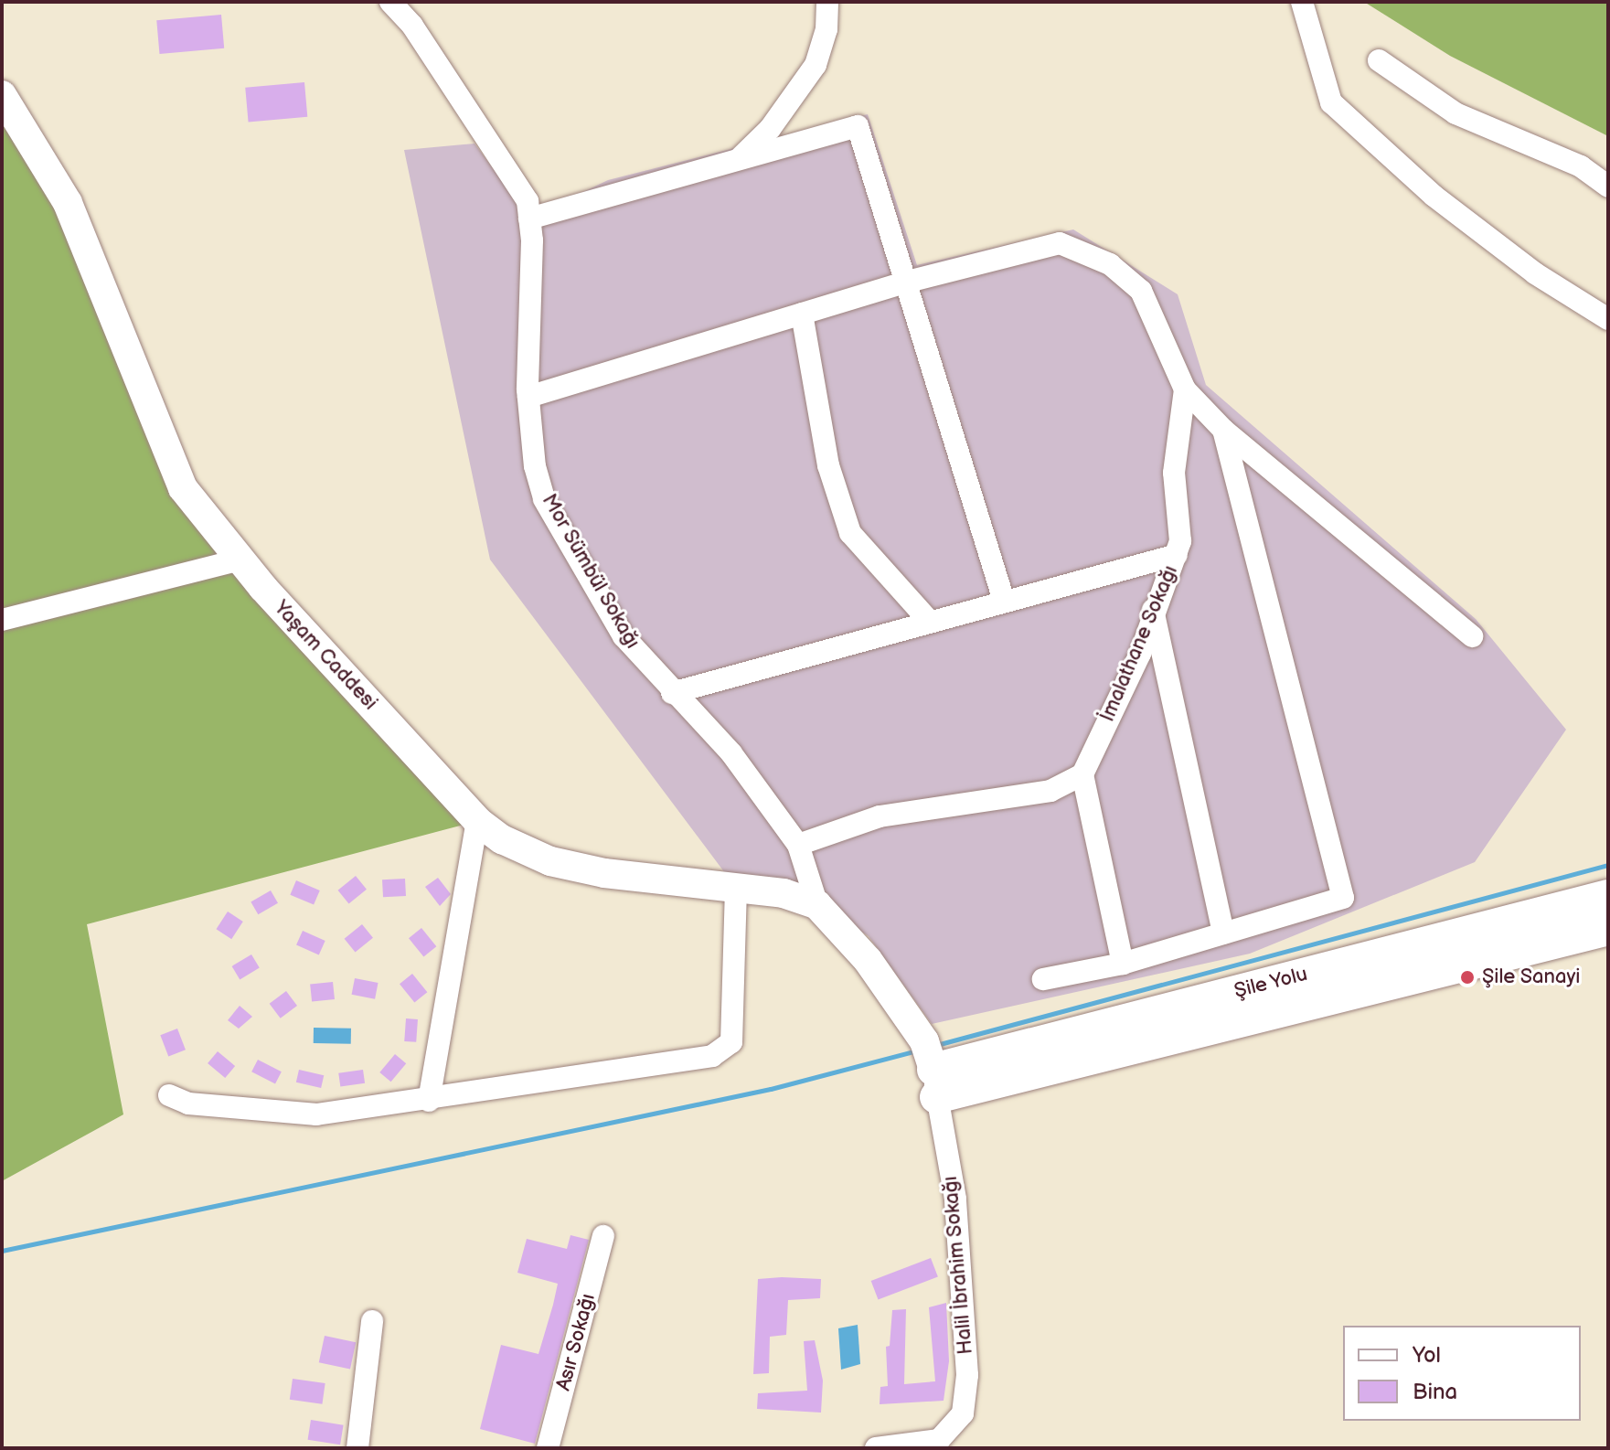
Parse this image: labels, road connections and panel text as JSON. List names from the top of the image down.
{
  "streets": {
    "highway": ["Şile Yolu"],
    "main road": ["Yaşam Caddesi"],
    "street": [
      "Mor Sümbül Sokağı",
      "İmalathane Sokağı",
      "Halil İbrahim Sokağı",
      "Asır Sokağı"
    ]
  },
  "crossings": [
    ["Mor Sümbül Sokağı", "Yaşam Caddesi"],
    ["Yaşam Caddesi", "Şile Yolu"],
    ["Yaşam Caddesi", "Halil İbrahim Sokağı"],
    ["Şile Yolu", "Halil İbrahim Sokağı"]
  ],
  "places": ["Şile Sanayi"],
  "legend": ["Yol", "Bina"]
}
